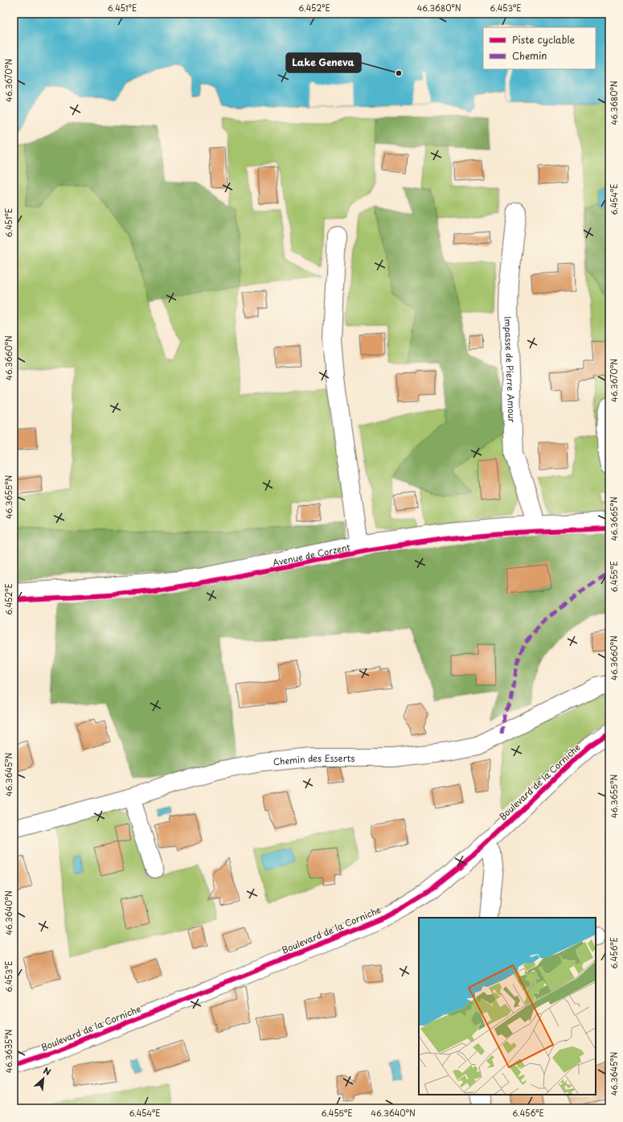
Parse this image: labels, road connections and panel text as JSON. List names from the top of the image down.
{
  "streets": {
    "street": [
      "Impasse de Pierre Amour",
      "Avenue de Corzent",
      "Chemin des Esserts",
      "Boulevard de la Corniche"
    ]
  },
  "crossings": [
    ["Impasse de Pierre Amour", "Avenue de Corzent"]
  ],
  "places": ["Lake Geneva"],
  "legend": ["Piste cyclable", "Chemin"],
  "north": "top right",
  "coordinates": [
    "6.451°E",
    "6.452°E",
    "46.3680°N",
    "6.453°E",
    "46.3670°N",
    "6.454°E",
    "46.3660°N",
    "46.3655°N",
    "46.3665°N",
    "6.455°E",
    "46.3645°N",
    "46.3640°N",
    "6.456°E",
    "46.3635°N"
  ]
}
